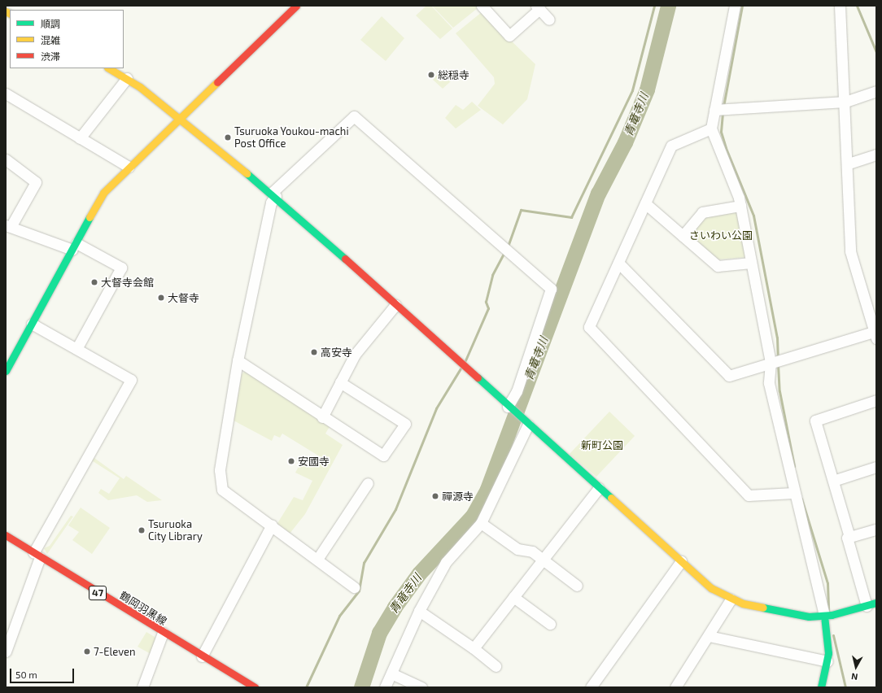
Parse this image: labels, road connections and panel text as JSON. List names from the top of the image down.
{
  "streets": {
    "street": ["47", "鶴岡羽黒線"]
  },
  "water": ["青竜寺川"],
  "parks": ["さいわい公園", "新町公園"],
  "places": [
    "総穏寺",
    "Tsuruoka Youkou-machi Post Office",
    "大督寺会館",
    "大督寺",
    "高安寺",
    "安國寺",
    "禪源寺",
    "Tsuruoka City Library",
    "7-Eleven"
  ],
  "legend": ["順調", "混雑", "渋滞"],
  "scale_bar": "50 m",
  "north": "bottom"
}
